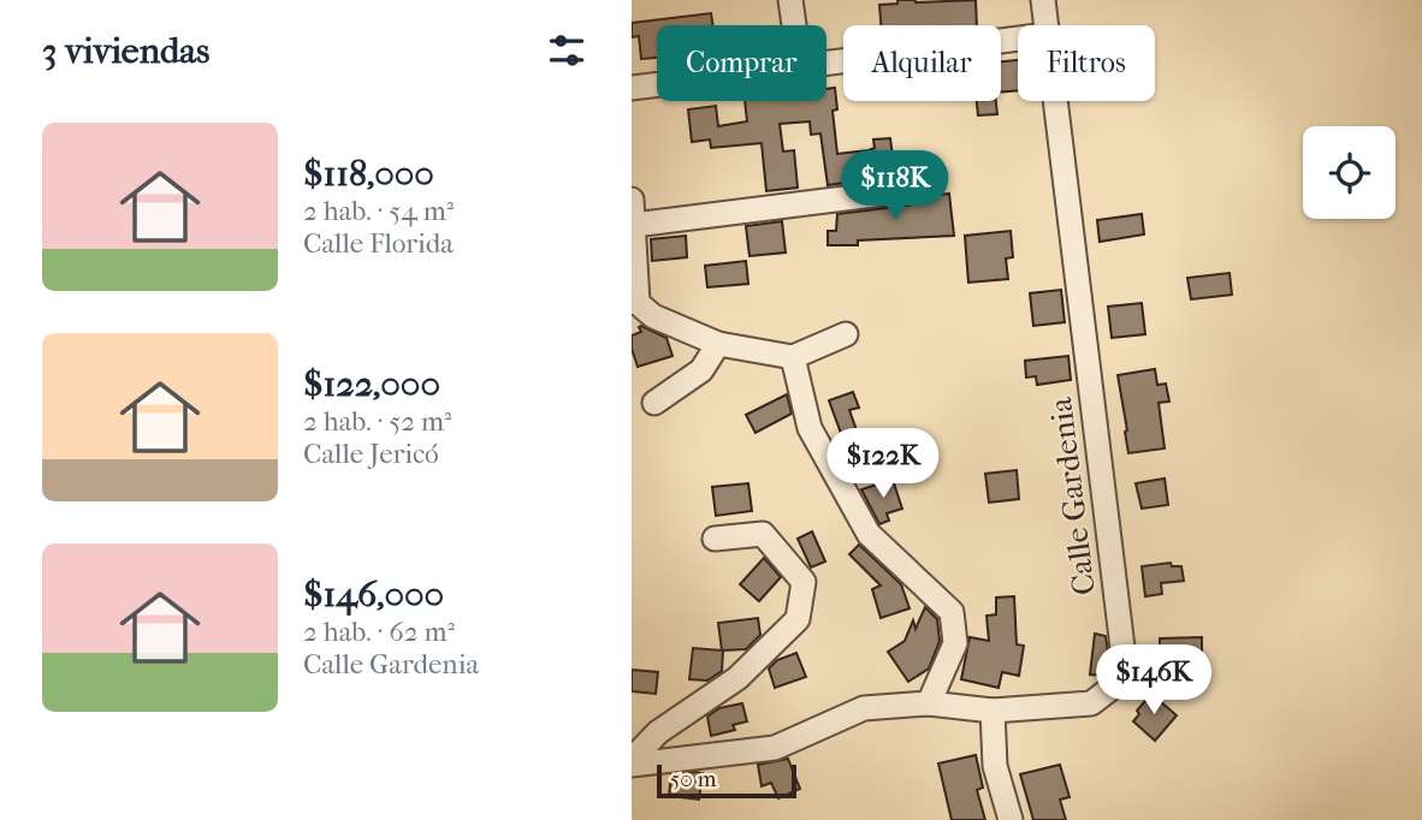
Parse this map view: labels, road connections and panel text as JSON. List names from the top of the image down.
{
  "streets": {
    "street": ["Calle Gardenia"]
  },
  "scale_bar": "50 m",
  "page": {
    "heading": "3 viviendas",
    "chip": ["Comprar", "Alquilar", "Filtros"],
    "list": [
      {
        "name": "$118,000",
        "note": "2 hab. · 54 m² · Calle Florida"
      },
      {
        "name": "$122,000",
        "note": "2 hab. · 52 m² · Calle Jericó"
      },
      {
        "name": "$146,000",
        "note": "2 hab. · 62 m² · Calle Gardenia"
      }
    ],
    "price": ["$118K", "$122K", "$146K"],
    "scale": "50 m"
  }
}
